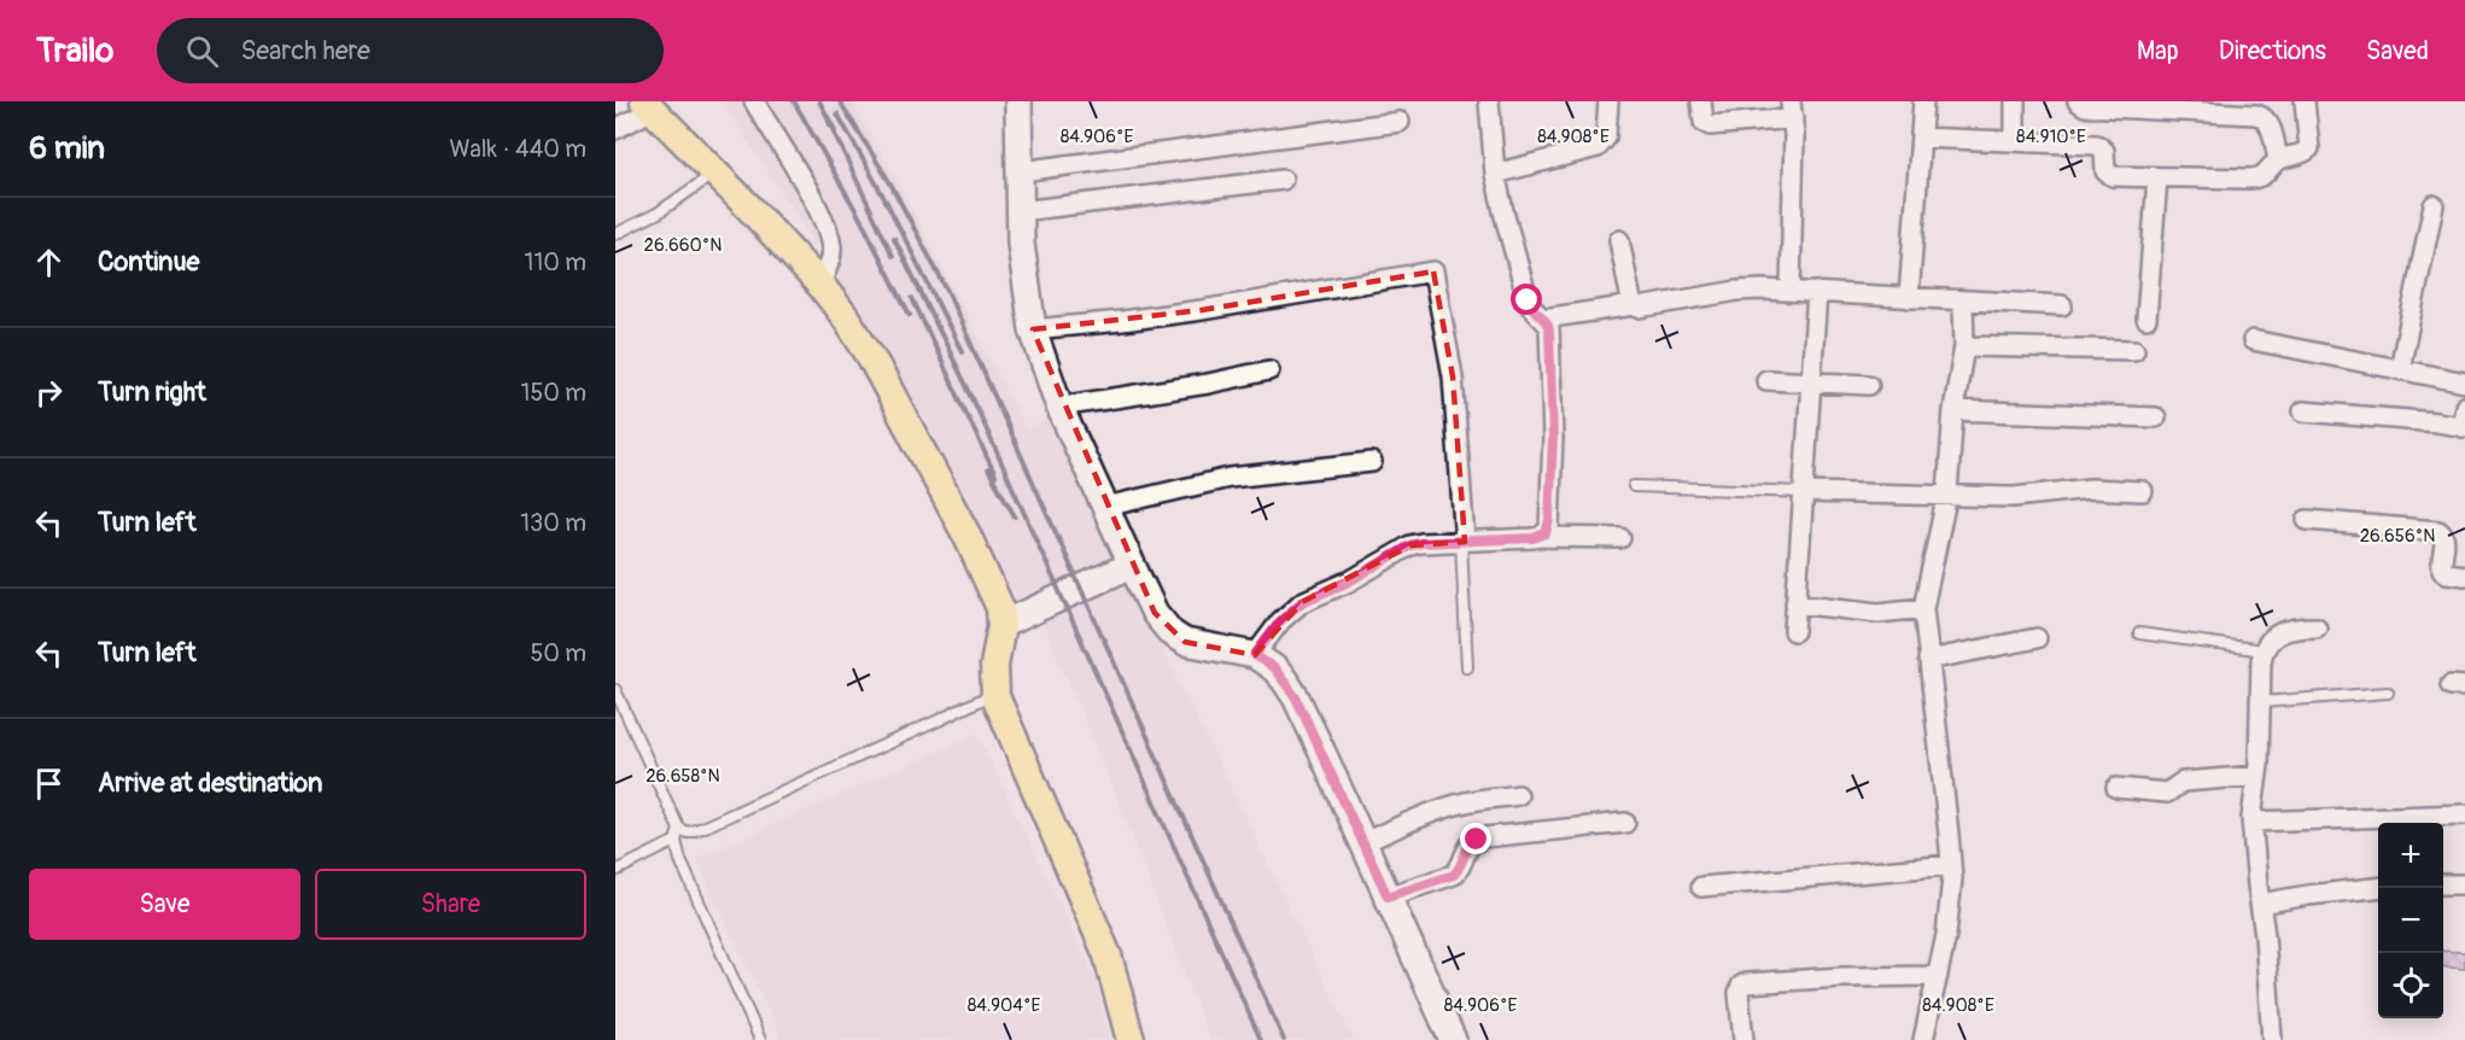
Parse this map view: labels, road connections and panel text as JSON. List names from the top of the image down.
{
  "page": {
    "header": "Trailo",
    "search": "Search here",
    "nav": ["Map", "Directions", "Saved"],
    "heading": ["6 min", "Walk · 440 m"],
    "list": [
      ["Continue", "110 m"],
      ["Turn right", "150 m"],
      ["Turn left", "130 m"],
      ["Turn left", "50 m"],
      "Arrive at destination"
    ],
    "map_buttons": ["+", "−"],
    "buttons": ["Save", "Share"]
  },
  "coordinates": [
    "84.906°E",
    "84.908°E",
    "84.910°E",
    "26.660°N",
    "26.656°N",
    "26.658°N",
    "84.904°E"
  ]
}
